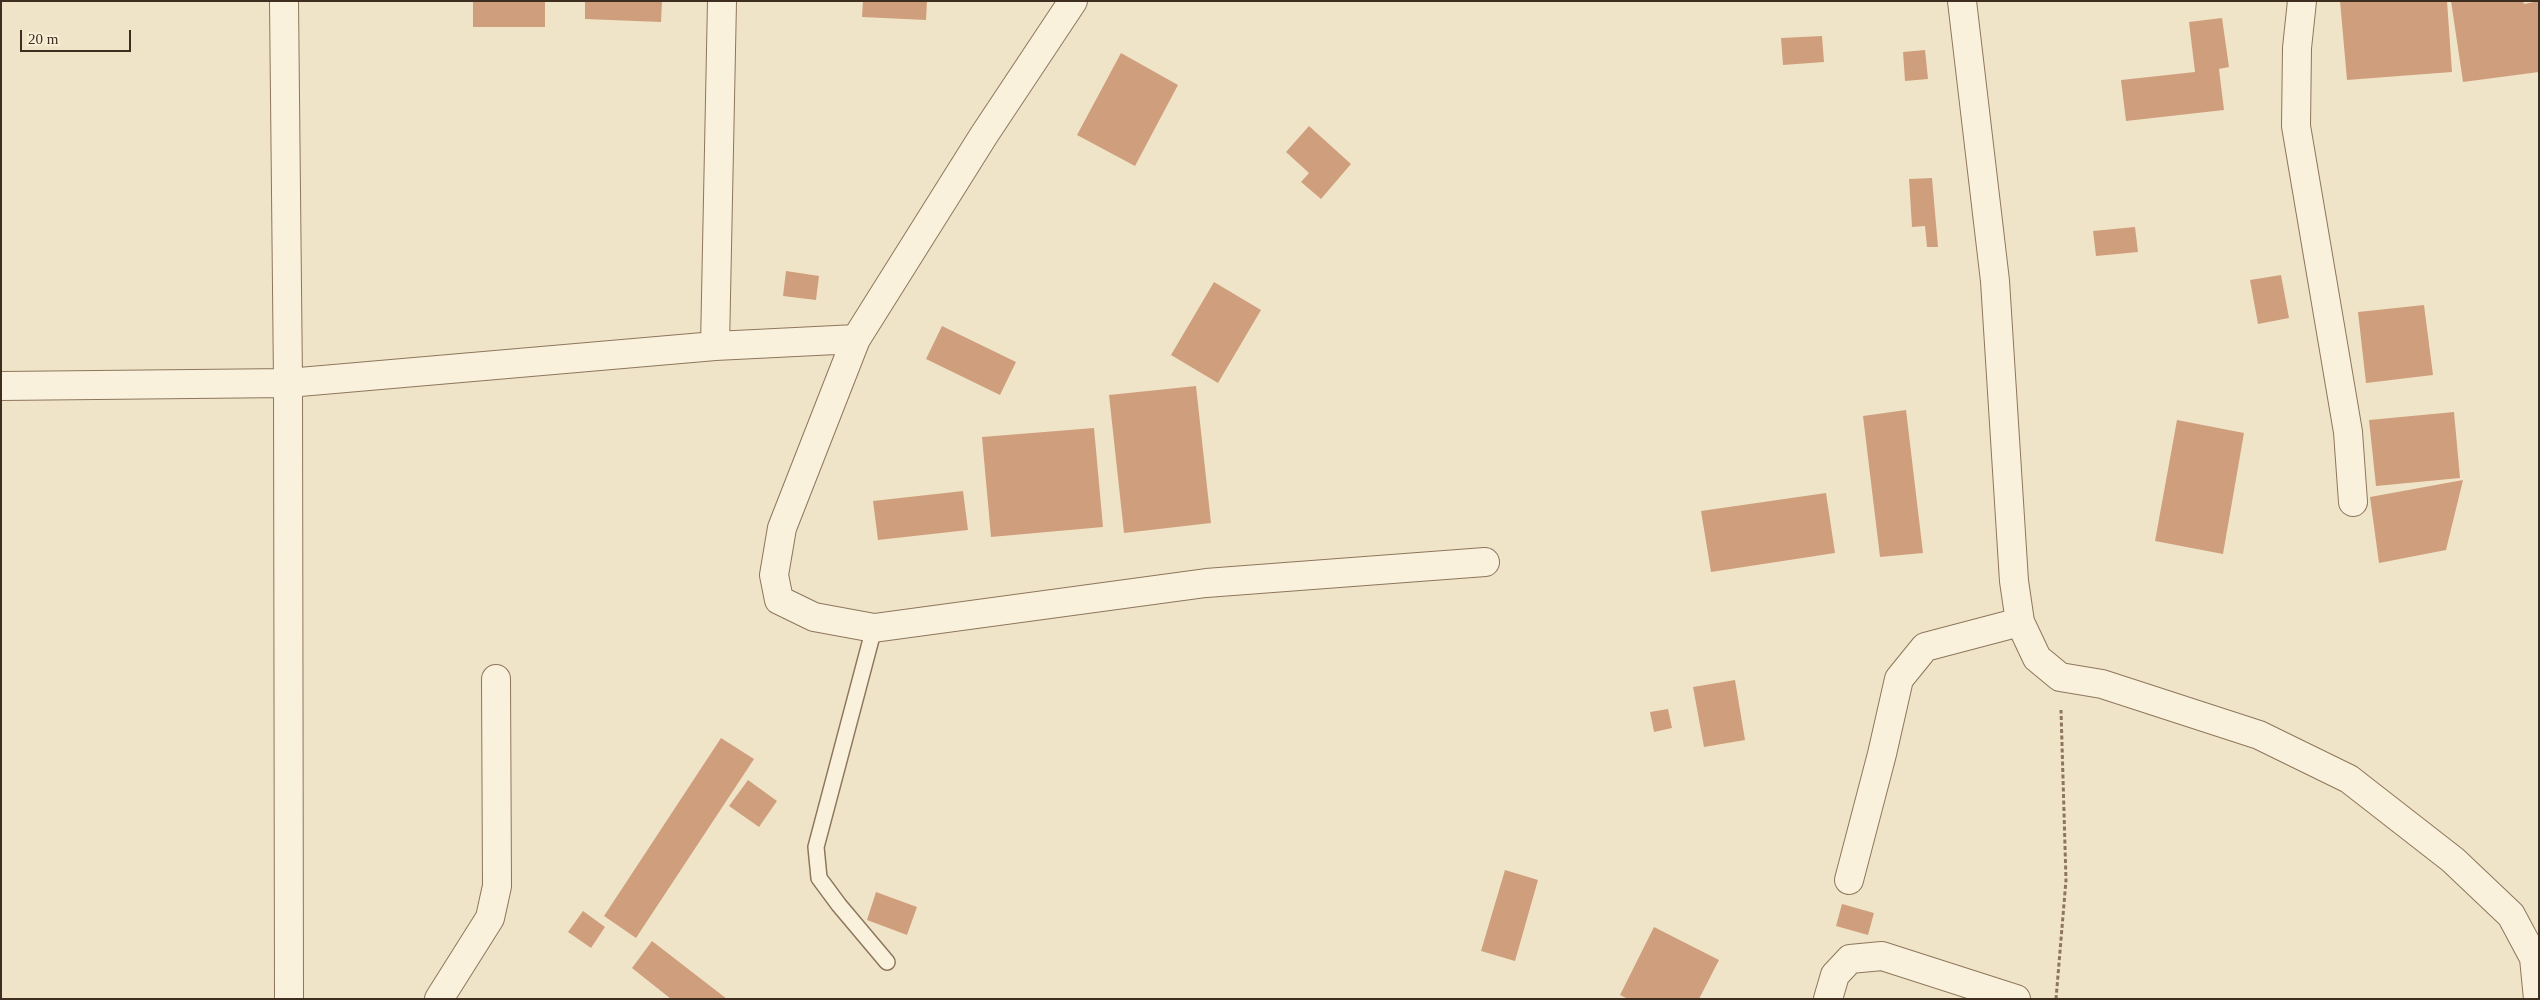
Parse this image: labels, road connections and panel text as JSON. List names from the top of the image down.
{
  "scale_bar": "20 m"
}
